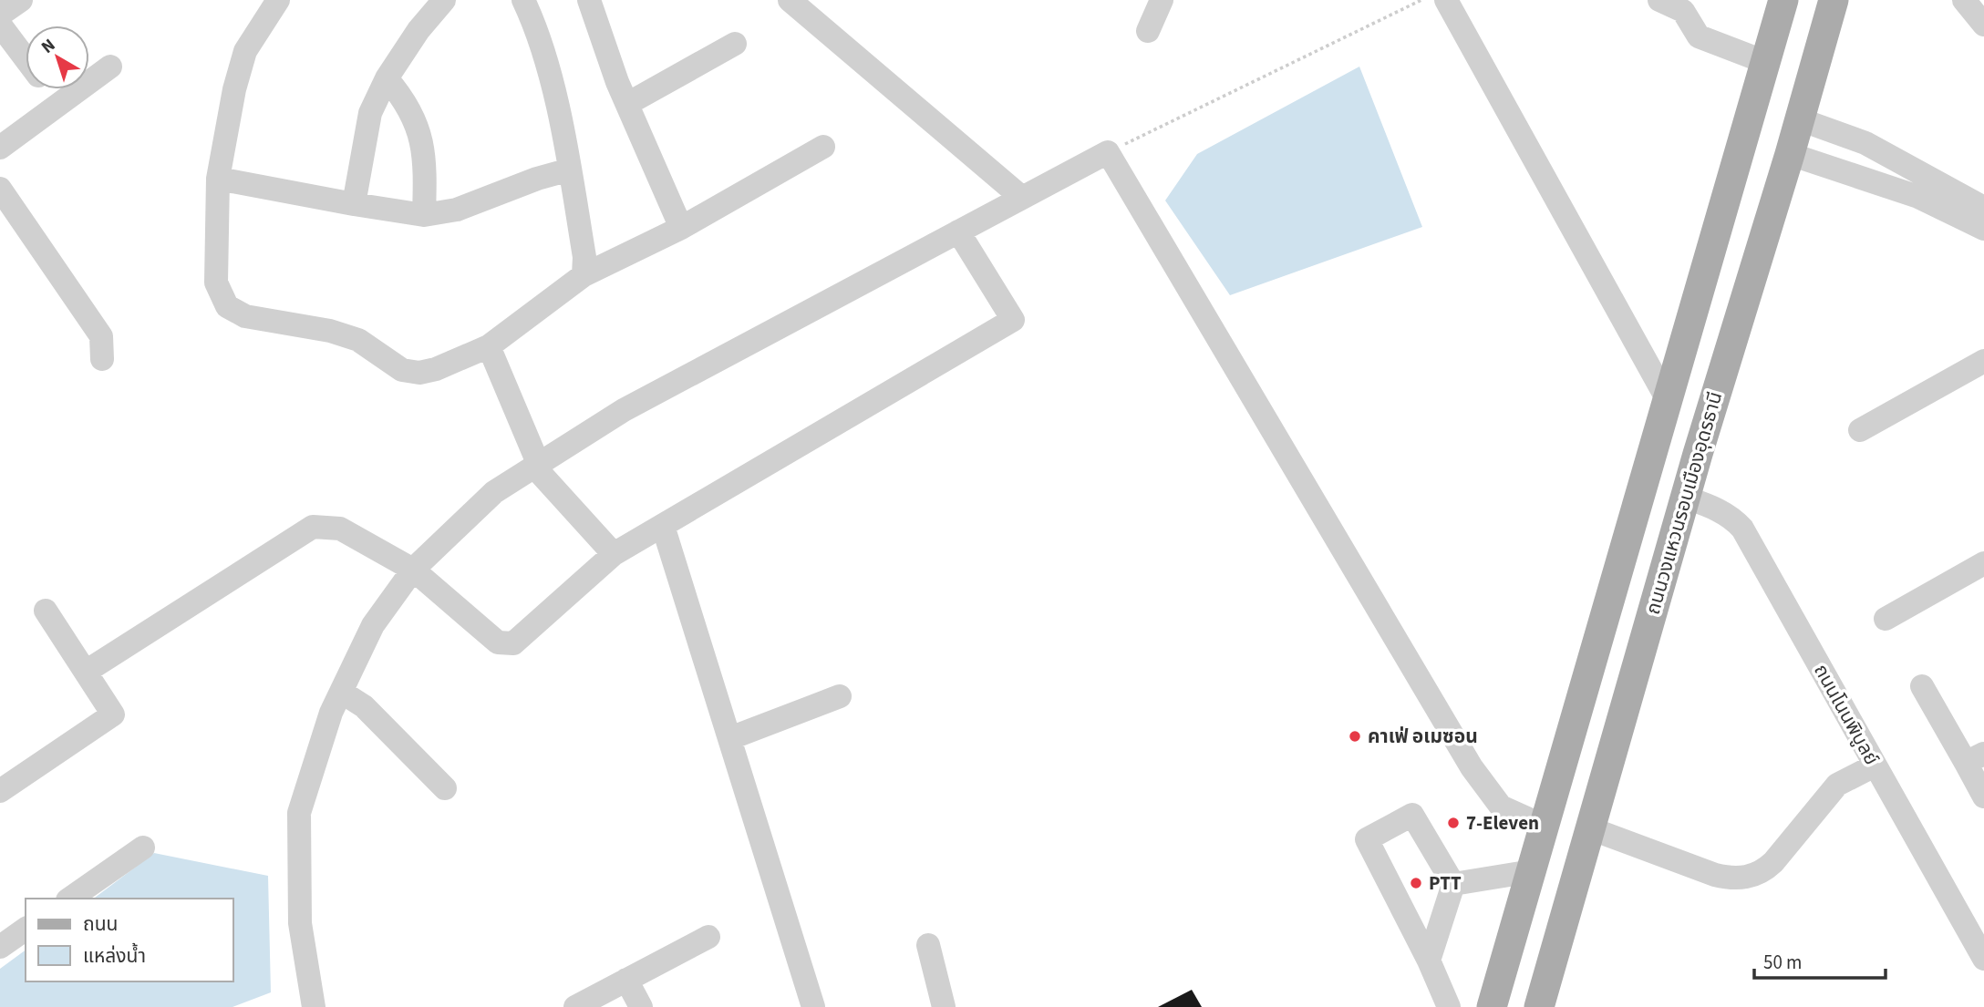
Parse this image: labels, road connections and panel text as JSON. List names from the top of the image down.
{
  "streets": {
    "main road": ["ถนนวงแหวนรอบเมืองอุดรธานี"],
    "street": ["ถนนโนนพิบูลย์"]
  },
  "crossings": [
    ["ถนนวงแหวนรอบเมืองอุดรธานี", "ถนนโนนพิบูลย์"]
  ],
  "places": ["คาเฟ่ อเมซอน", "7-Eleven", "PTT"],
  "legend": ["ถนน", "แหล่งน้ำ"],
  "scale_bar": "50 m",
  "north": "top left"
}
